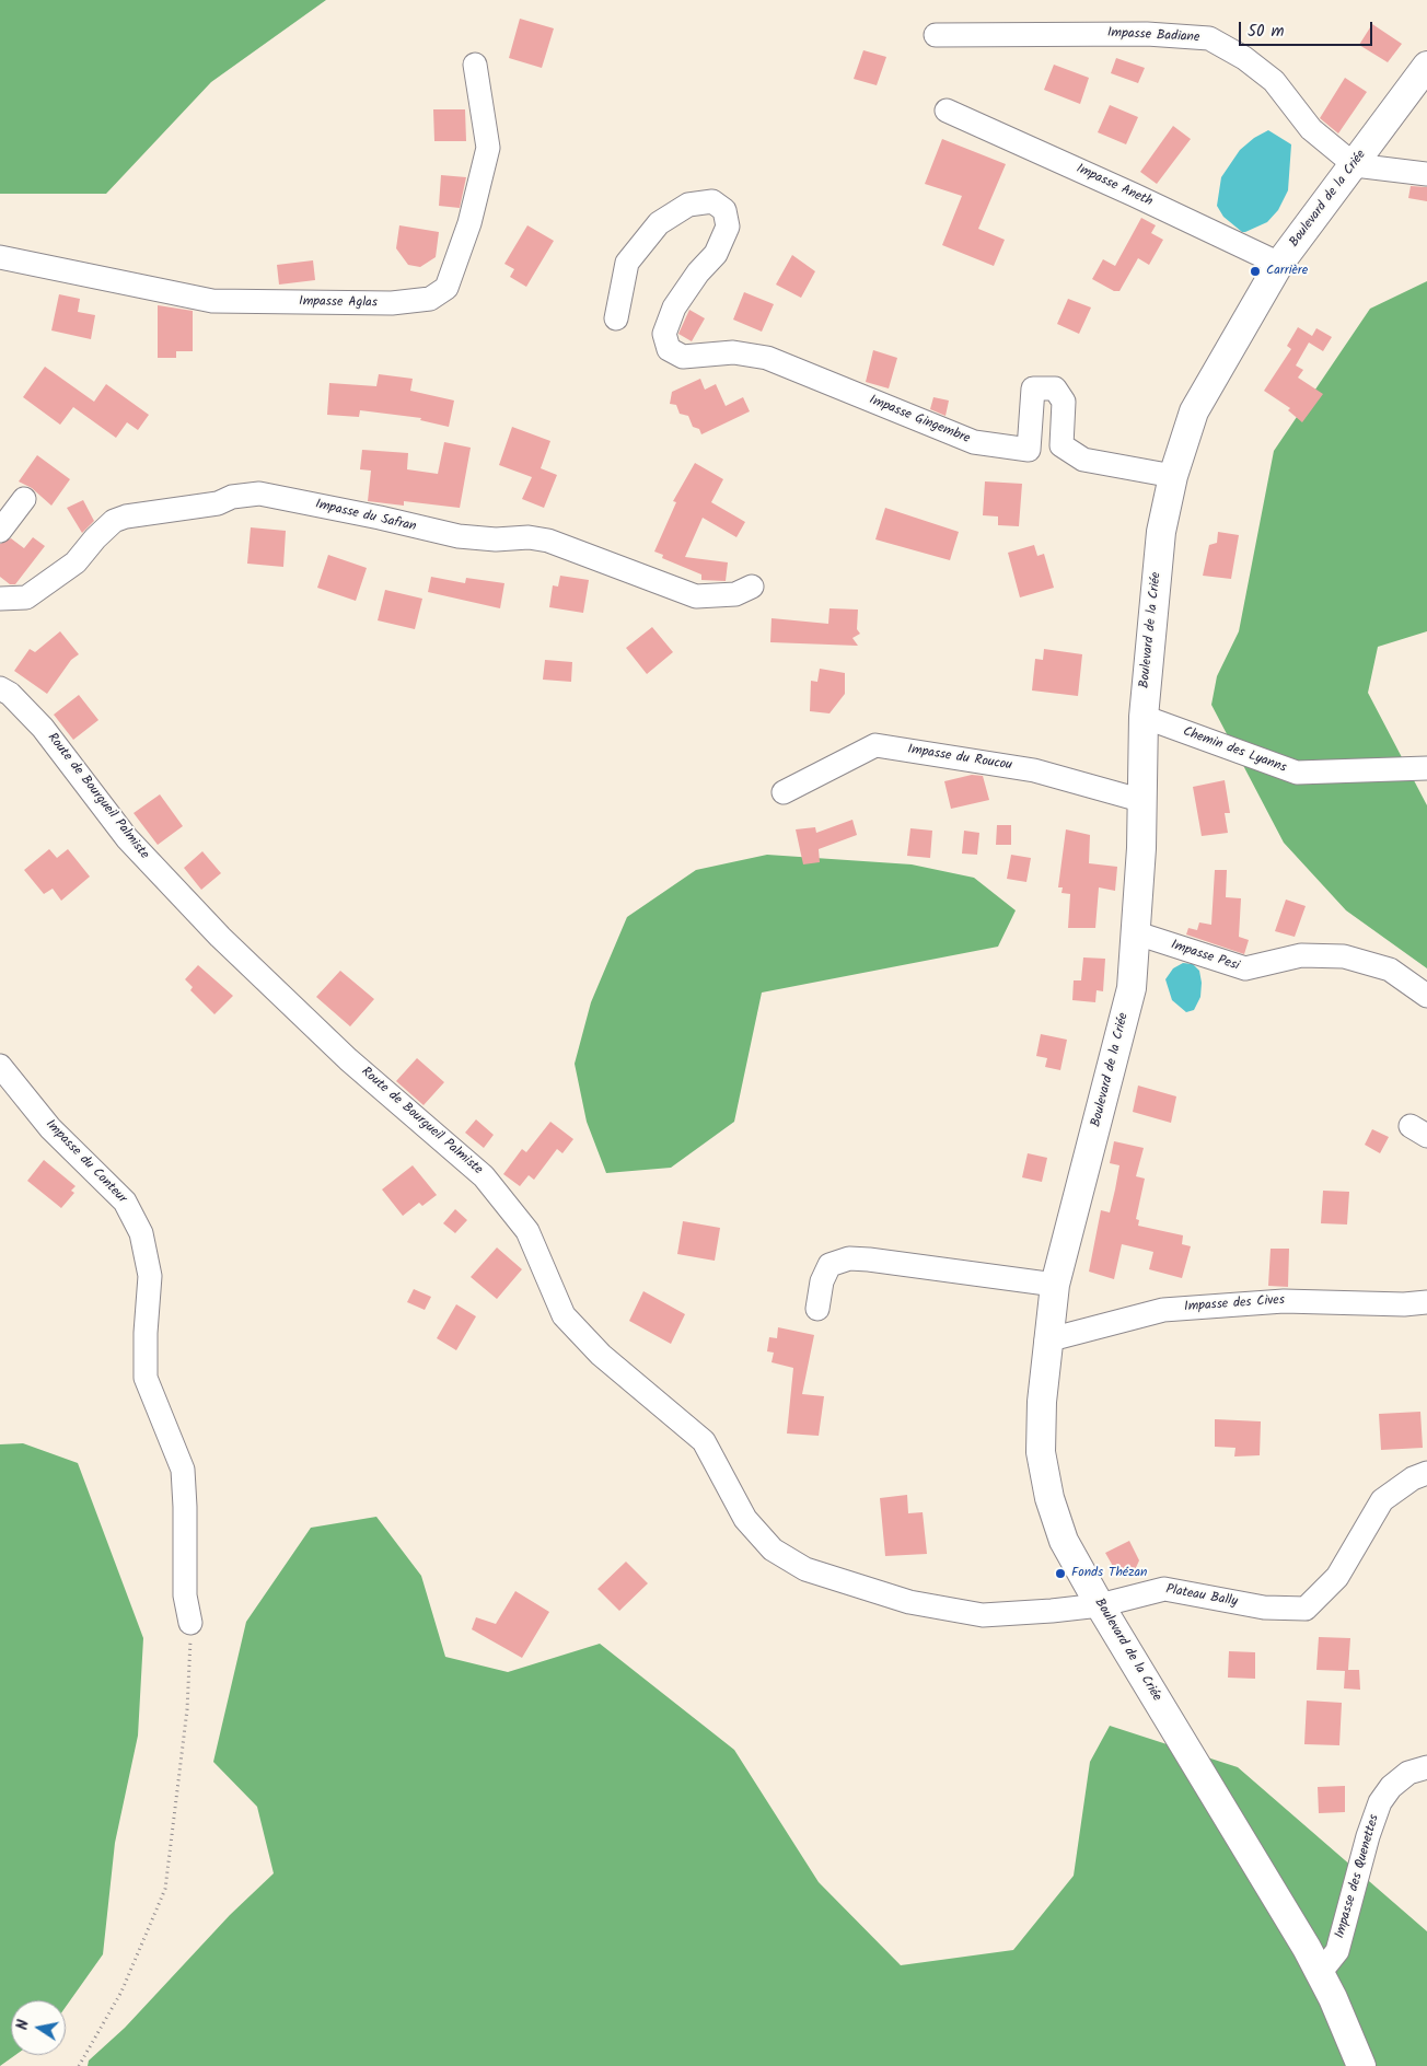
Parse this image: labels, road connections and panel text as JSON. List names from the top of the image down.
{
  "streets": {
    "main road": ["Boulevard de la Criée"],
    "street": [
      "Impasse Badiane",
      "Impasse Aneth",
      "Impasse Aglas",
      "Impasse Gingembre",
      "Impasse du Safran",
      "Chemin des Lyanns",
      "Impasse du Roucou",
      "Route de Bourgueil Palmiste",
      "Impasse Pesi",
      "Impasse du Conteur",
      "Impasse des Cives",
      "Plateau Bally",
      "Impasse des Quenettes"
    ]
  },
  "crossings": [
    ["Impasse Badiane", "Boulevard de la Criée"],
    ["Impasse Aneth", "Boulevard de la Criée"],
    ["Boulevard de la Criée", "Impasse Gingembre"],
    ["Boulevard de la Criée", "Chemin des Lyanns"],
    ["Boulevard de la Criée", "Impasse du Roucou"],
    ["Boulevard de la Criée", "Route de Bourgueil Palmiste"],
    ["Boulevard de la Criée", "Impasse Pesi"],
    ["Boulevard de la Criée", "Impasse des Cives"],
    ["Boulevard de la Criée", "Plateau Bally"],
    ["Boulevard de la Criée", "Impasse des Quenettes"],
    ["Route de Bourgueil Palmiste", "Plateau Bally"]
  ],
  "places": ["Carrière", "Fonds Thézan"],
  "scale_bar": "50 m",
  "north": "left"
}
